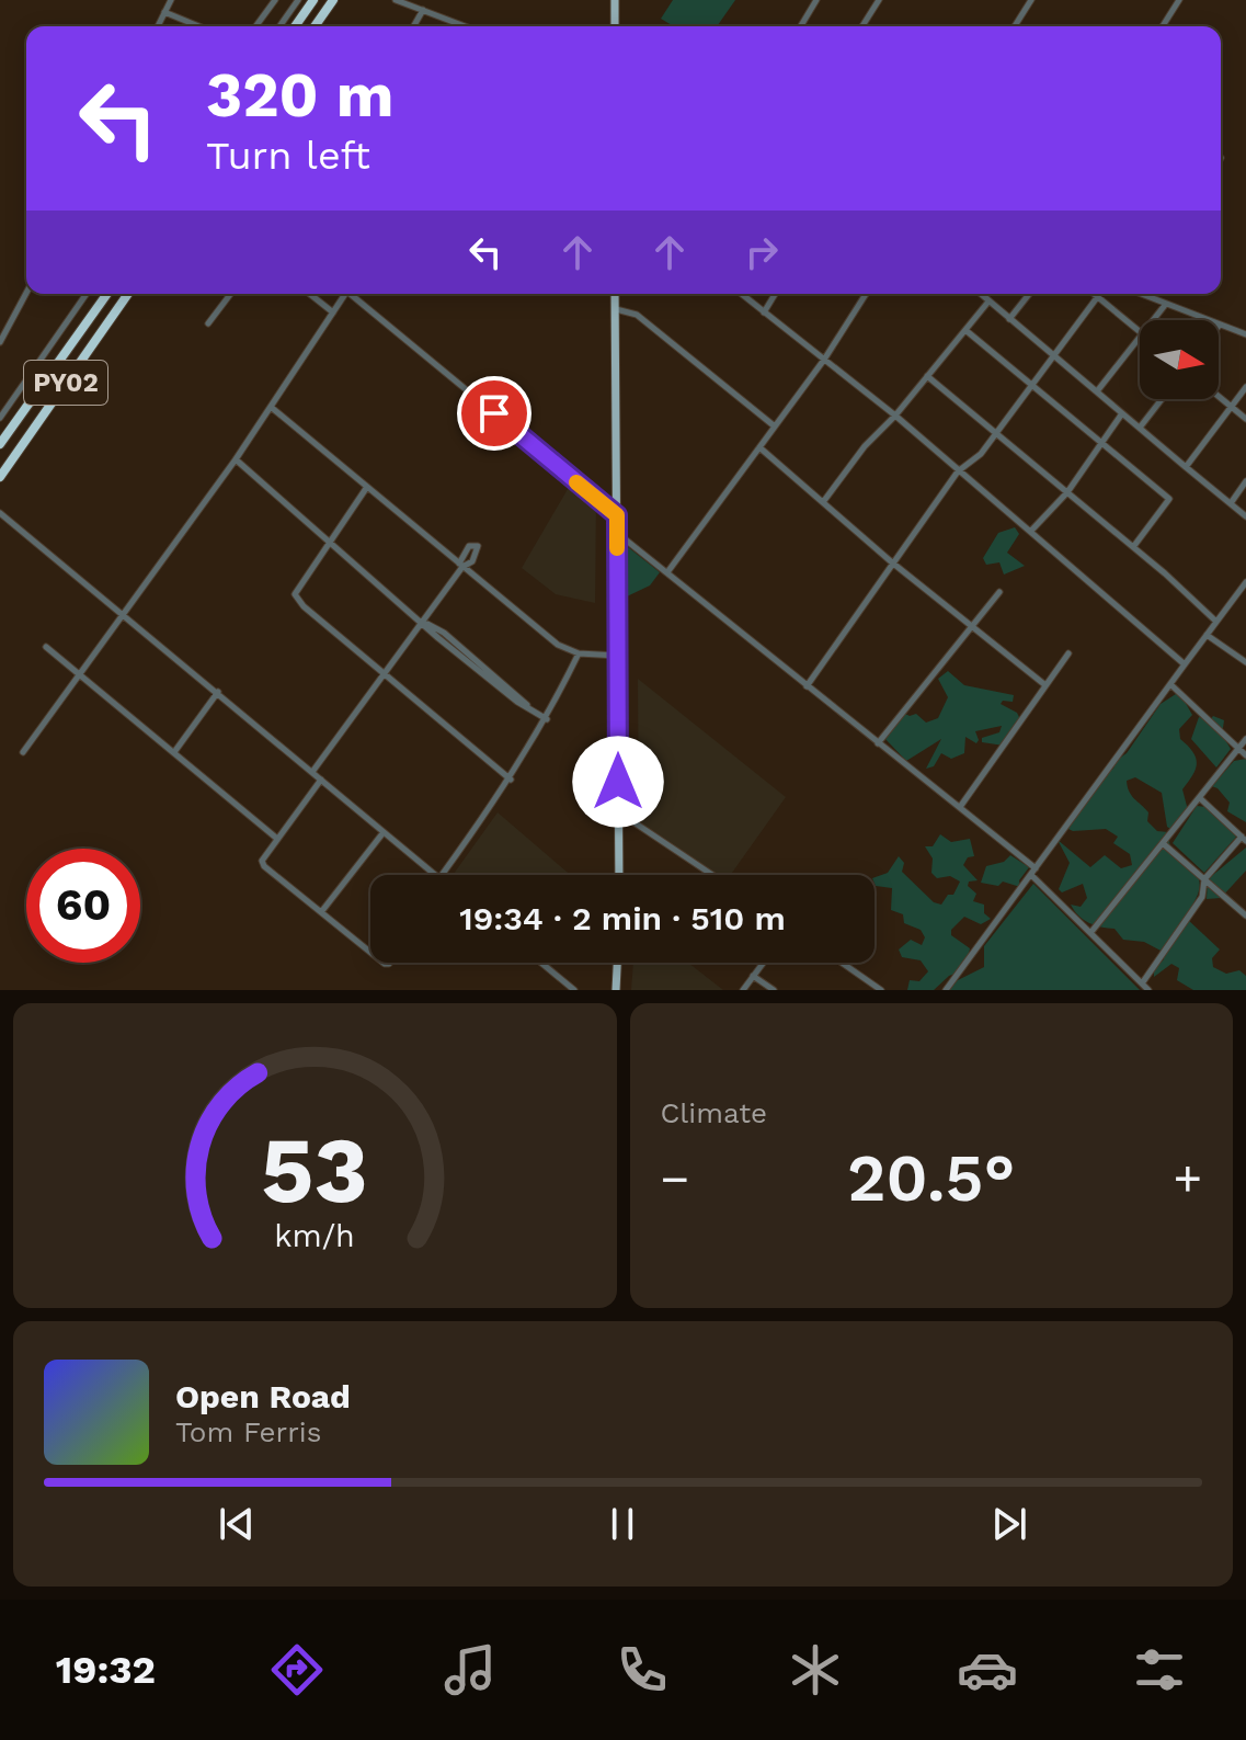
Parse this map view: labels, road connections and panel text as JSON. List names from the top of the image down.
{
  "streets": {
    "highway": ["PY02"]
  },
  "north": "right",
  "page": {
    "turn": ["320 m", "Turn left"],
    "limit": "60",
    "trip": "19:34 · 2 min · 510 m",
    "tile": "Climate",
    "heat": ["−", "20.5°", "+"],
    "song": ["Open Road", "Tom Ferris"],
    "tabs": "19:32",
    "gauge": ["53", "km/h"]
  }
}
